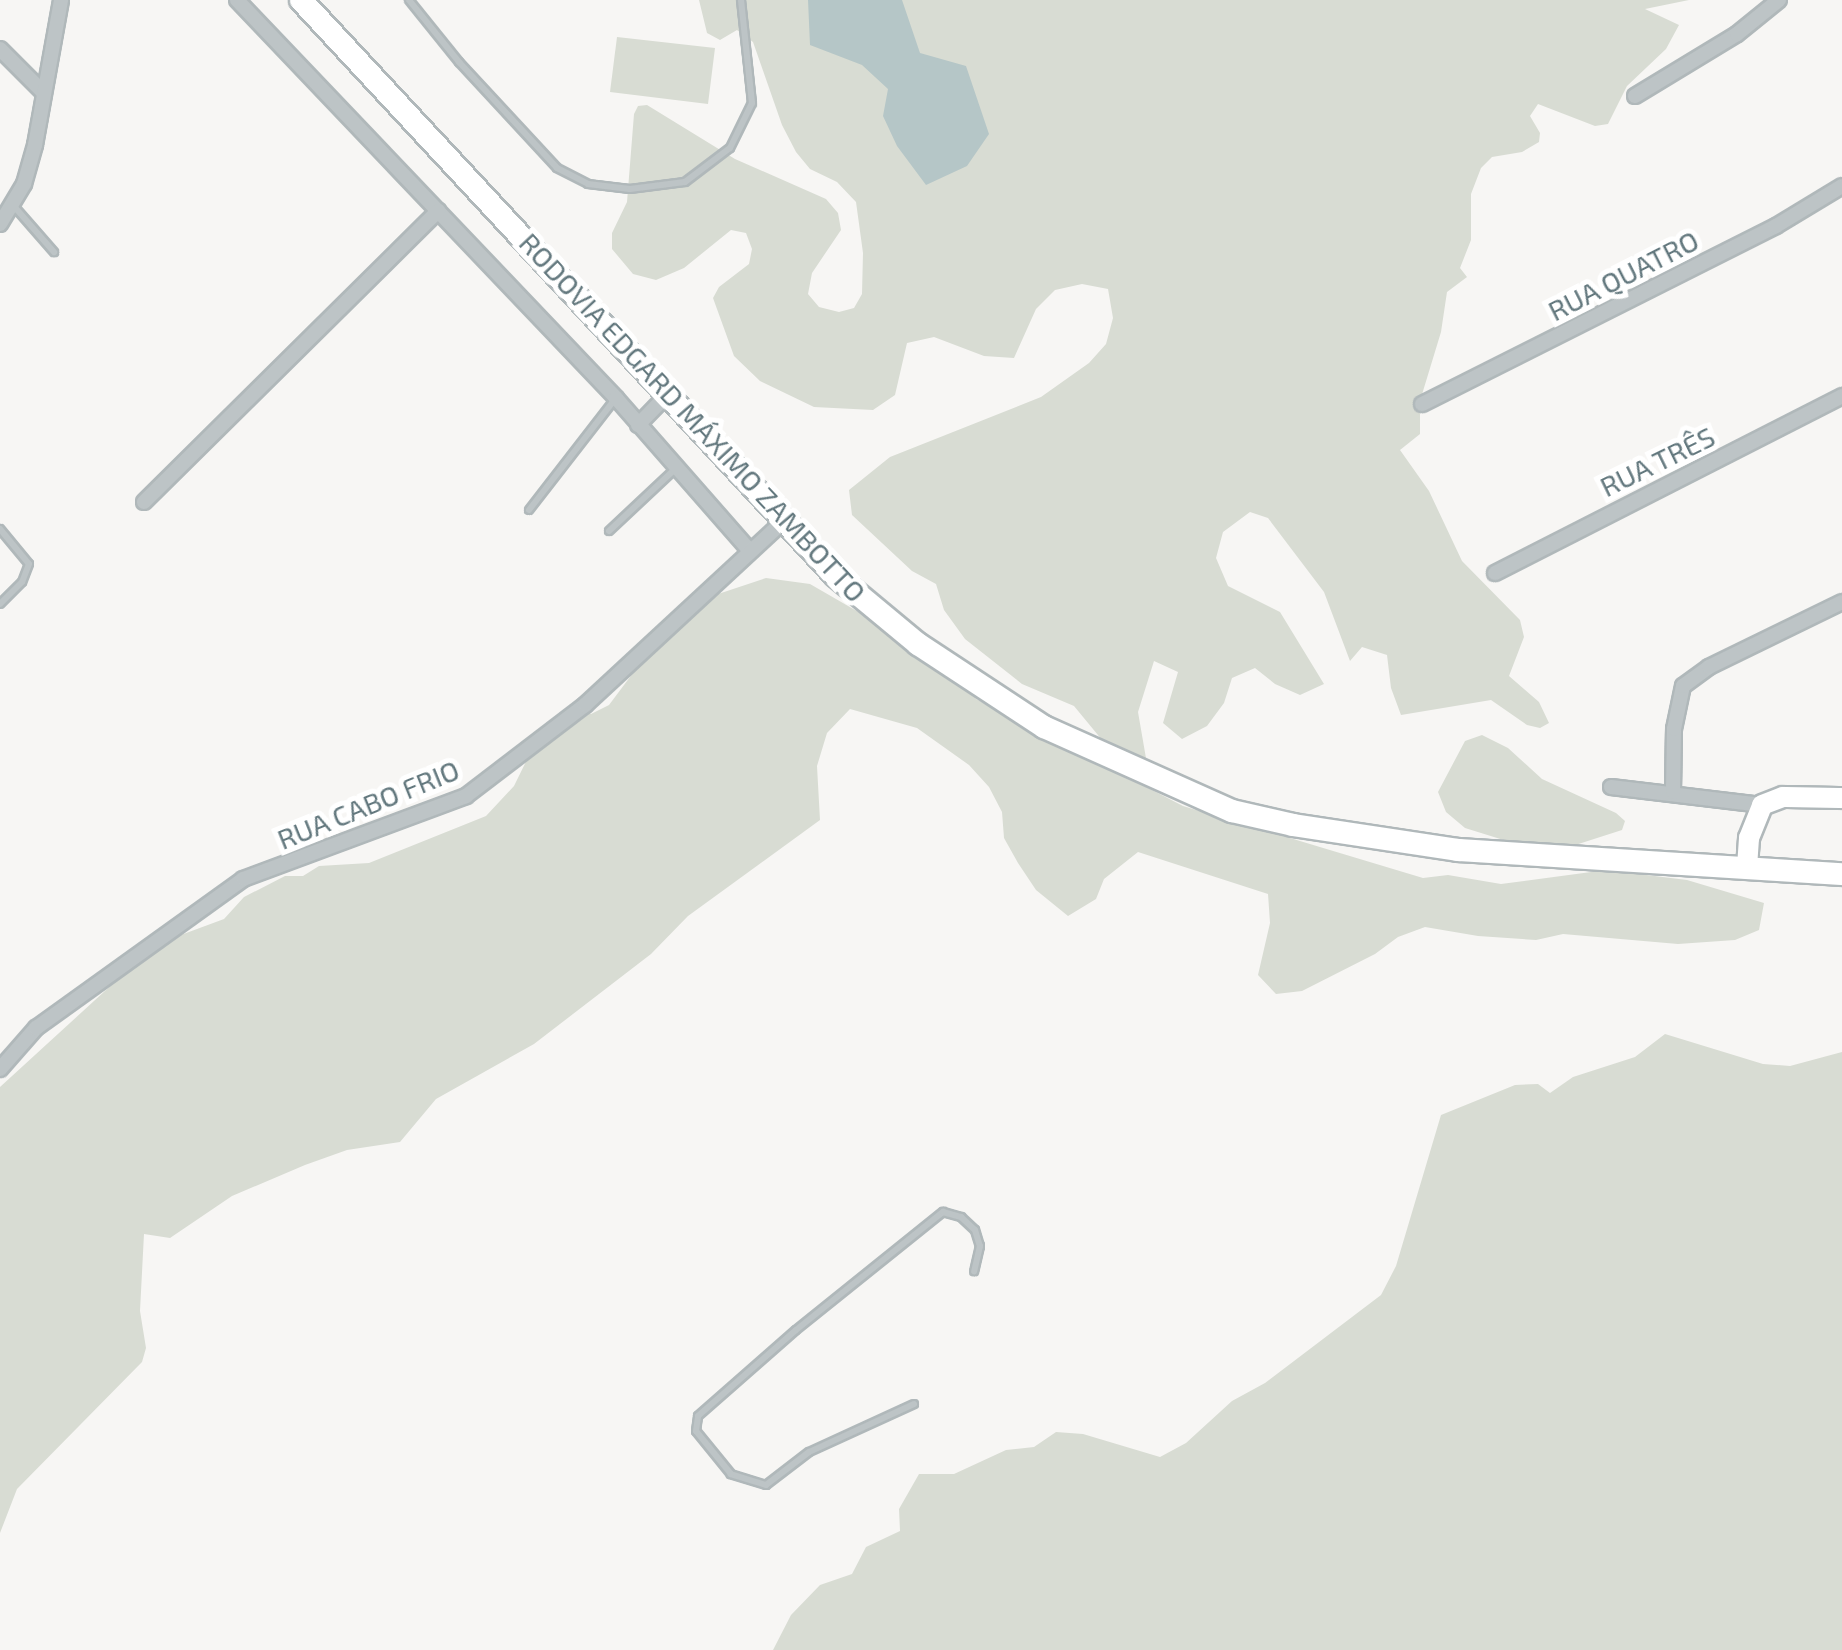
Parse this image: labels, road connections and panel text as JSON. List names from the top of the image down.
{
  "streets": {
    "main road": ["RODOVIA EDGARD MÁXIMO ZAMBOTTO"],
    "street": ["RUA QUATRO", "RUA TRÊS", "RUA CABO FRIO"]
  },
  "crossings": [
    ["RODOVIA EDGARD MÁXIMO ZAMBOTTO", "RUA CABO FRIO"]
  ]
}
